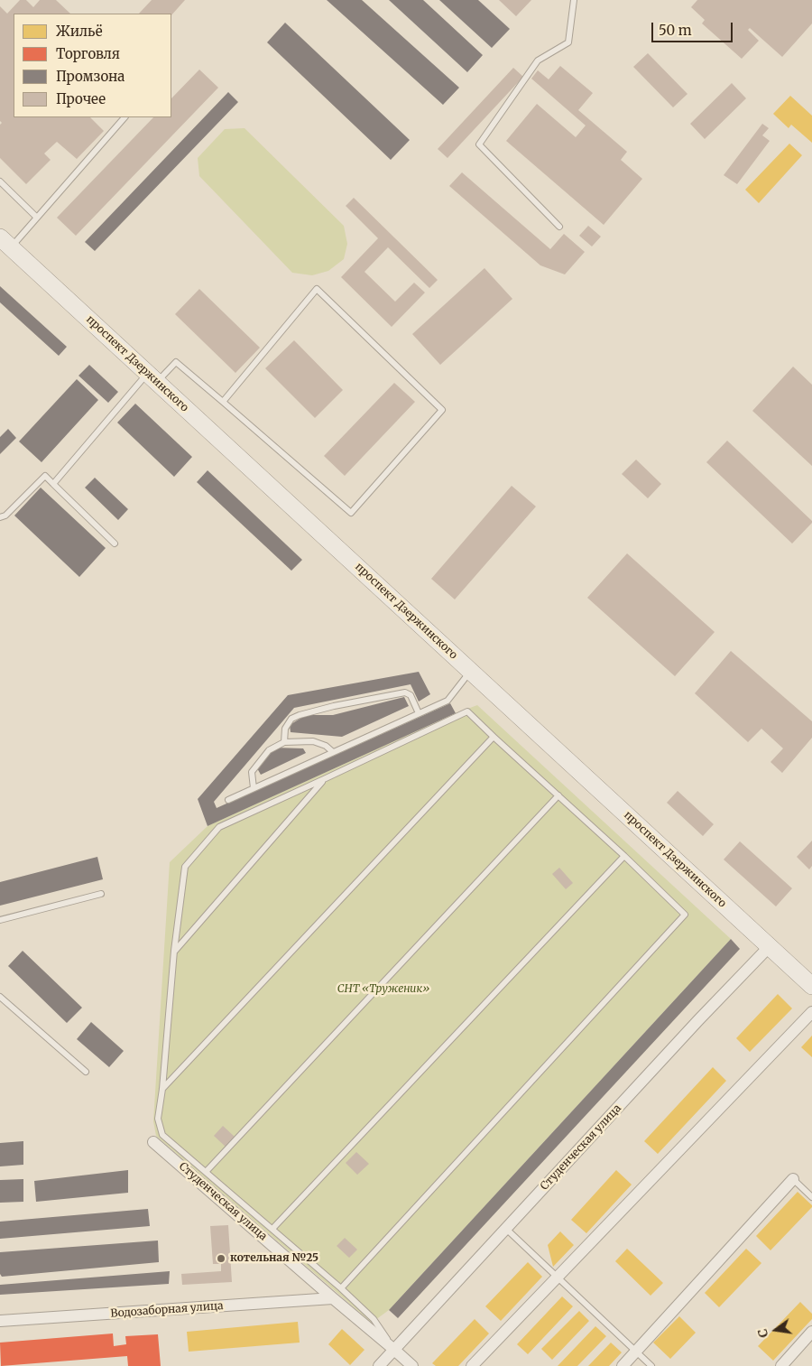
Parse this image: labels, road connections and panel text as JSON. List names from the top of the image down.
{
  "streets": {
    "main road": ["проспект Дзержинского"],
    "street": ["Студенческая улица", "Водозаборная улица"]
  },
  "crossings": [
    ["проспект Дзержинского", "Студенческая улица"],
    ["Студенческая улица", "Водозаборная улица"]
  ],
  "parks": ["СНТ «Труженик»"],
  "places": ["котельная №25"],
  "legend": [
    "Жильё",
    "Торговля",
    "Промзона",
    "Прочее"
  ],
  "scale_bar": "50 m",
  "north": "left"
}
